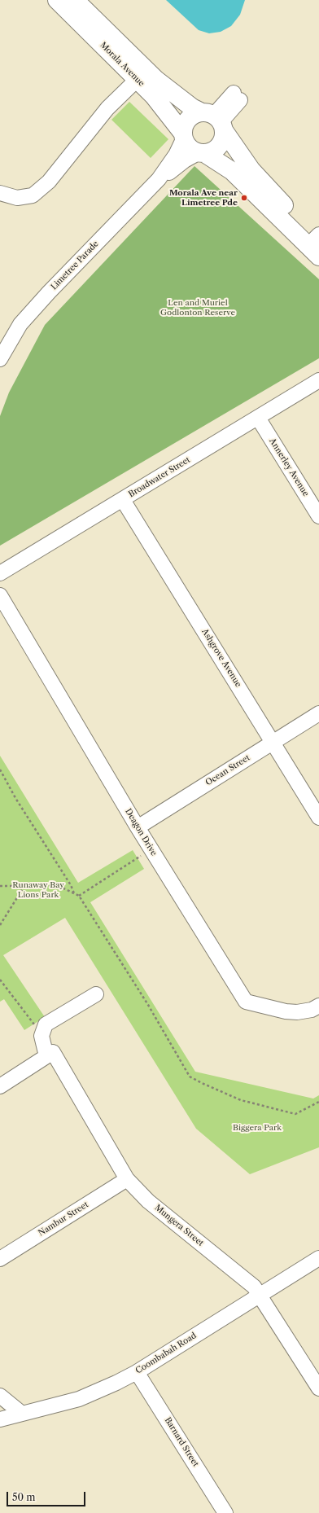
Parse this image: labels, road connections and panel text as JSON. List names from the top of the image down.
{
  "streets": {
    "main road": ["Morala Avenue"],
    "street": [
      "Limetree Parade",
      "Annerley Avenue",
      "Broadwater Street",
      "Ashgrove Avenue",
      "Ocean Street",
      "Deagon Drive",
      "Nambur Street",
      "Mungera Street",
      "Coombabah Road",
      "Barnard Street"
    ]
  },
  "crossings": [
    ["Morala Avenue", "Limetree Parade"],
    ["Annerley Avenue", "Broadwater Street"],
    ["Broadwater Street", "Ashgrove Avenue"],
    ["Ashgrove Avenue", "Ocean Street"],
    ["Ocean Street", "Deagon Drive"],
    ["Nambur Street", "Mungera Street"],
    ["Mungera Street", "Coombabah Road"],
    ["Coombabah Road", "Barnard Street"]
  ],
  "parks": ["Len and Muriel Godlonton Reserve", "Runaway Bay Lions Park", "Biggera Park"],
  "places": ["Morala Ave near Limetree Pde"],
  "scale_bar": "50 m"
}
